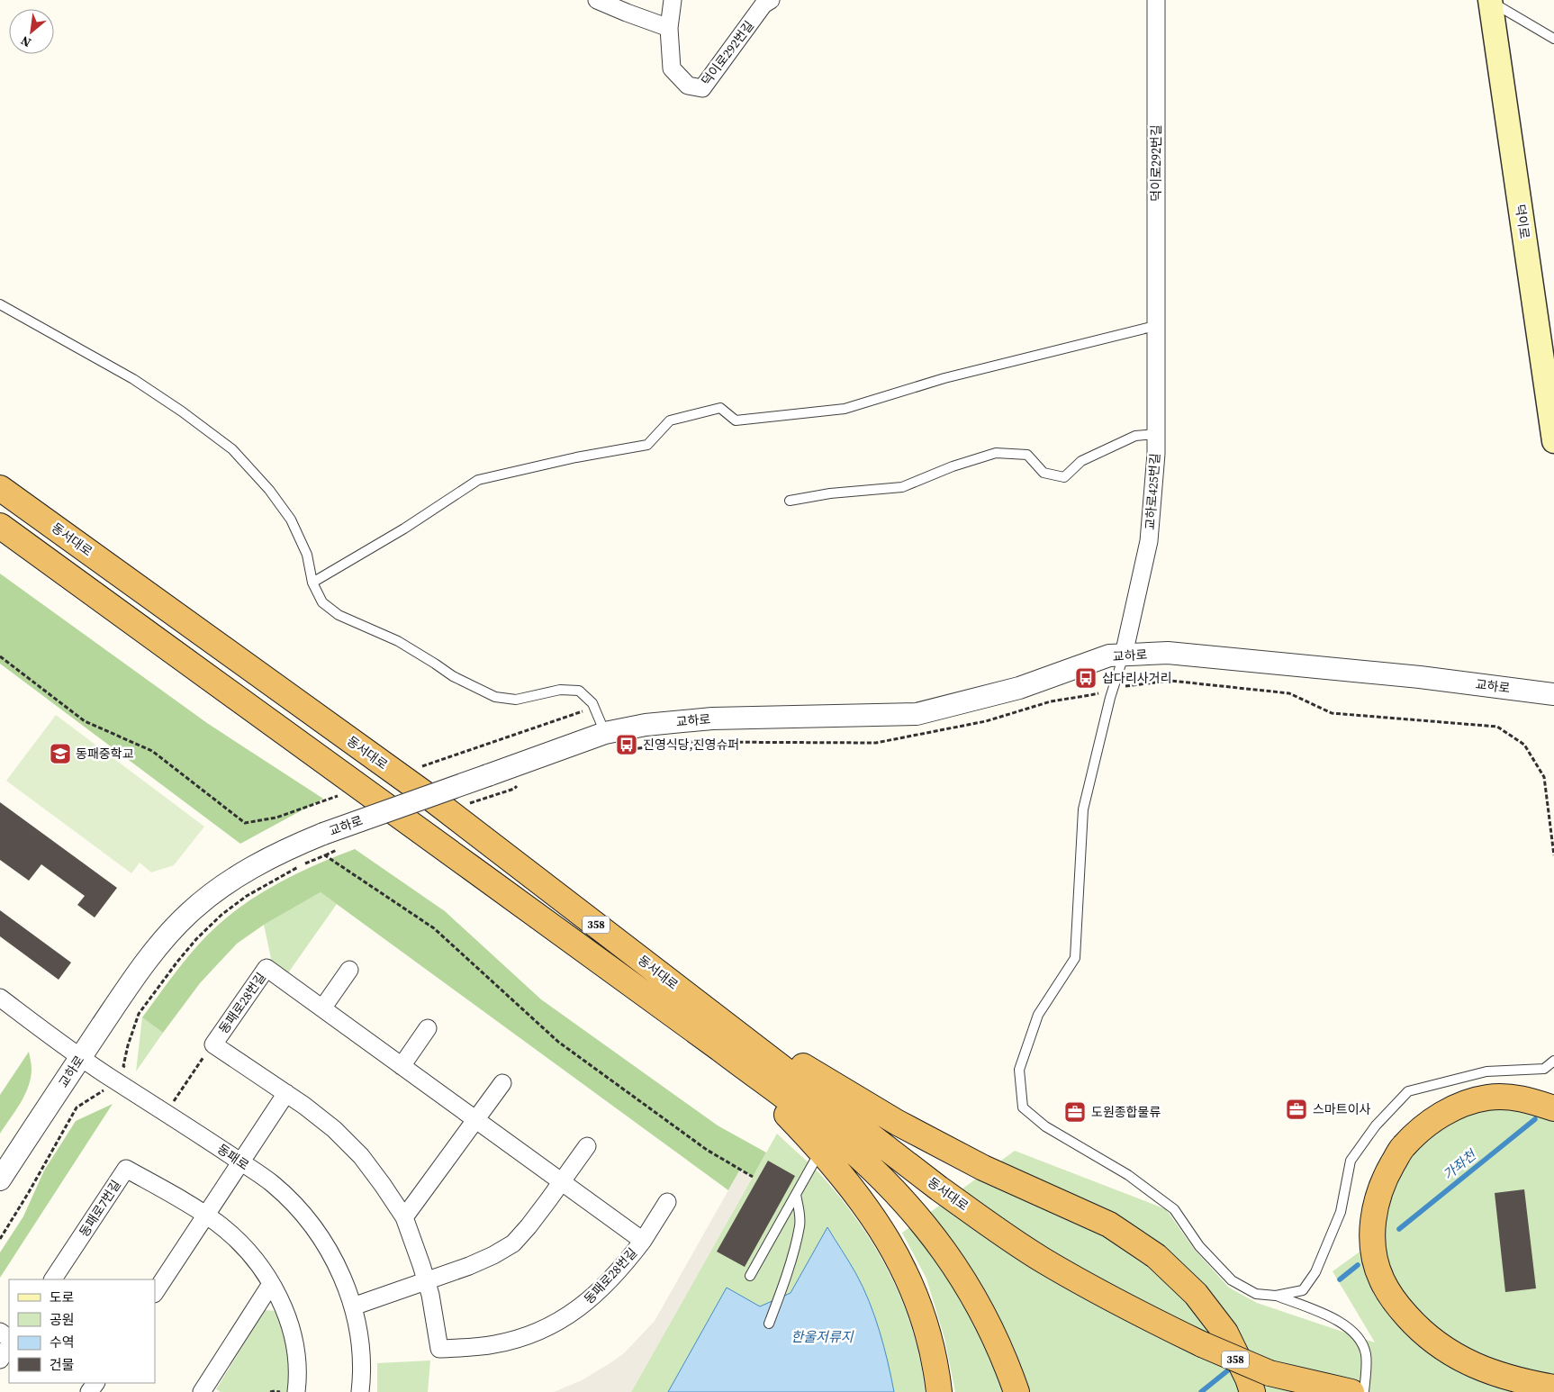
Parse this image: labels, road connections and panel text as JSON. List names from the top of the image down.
{
  "streets": {
    "highway": ["동서대로", "358"],
    "main road": ["덕이로"],
    "street": [
      "덕이로292번길",
      "교하로425번길",
      "교하로",
      "동패로28번길",
      "동패로",
      "동패로7번길"
    ]
  },
  "crossings": [
    ["덕이로292번길", "교하로425번길"],
    ["교하로425번길", "교하로"],
    ["교하로", "동패로"]
  ],
  "water": ["가좌천", "한울저류지"],
  "places": {
    "bus stop": ["삽다리사거리", "진영식당,진영슈퍼"],
    "school or university": ["동패중학교"],
    "office": ["스마트이사", "도원종합물류"]
  },
  "legend": [
    "도로",
    "공원",
    "수역",
    "건물"
  ],
  "north": "bottom left"
}
